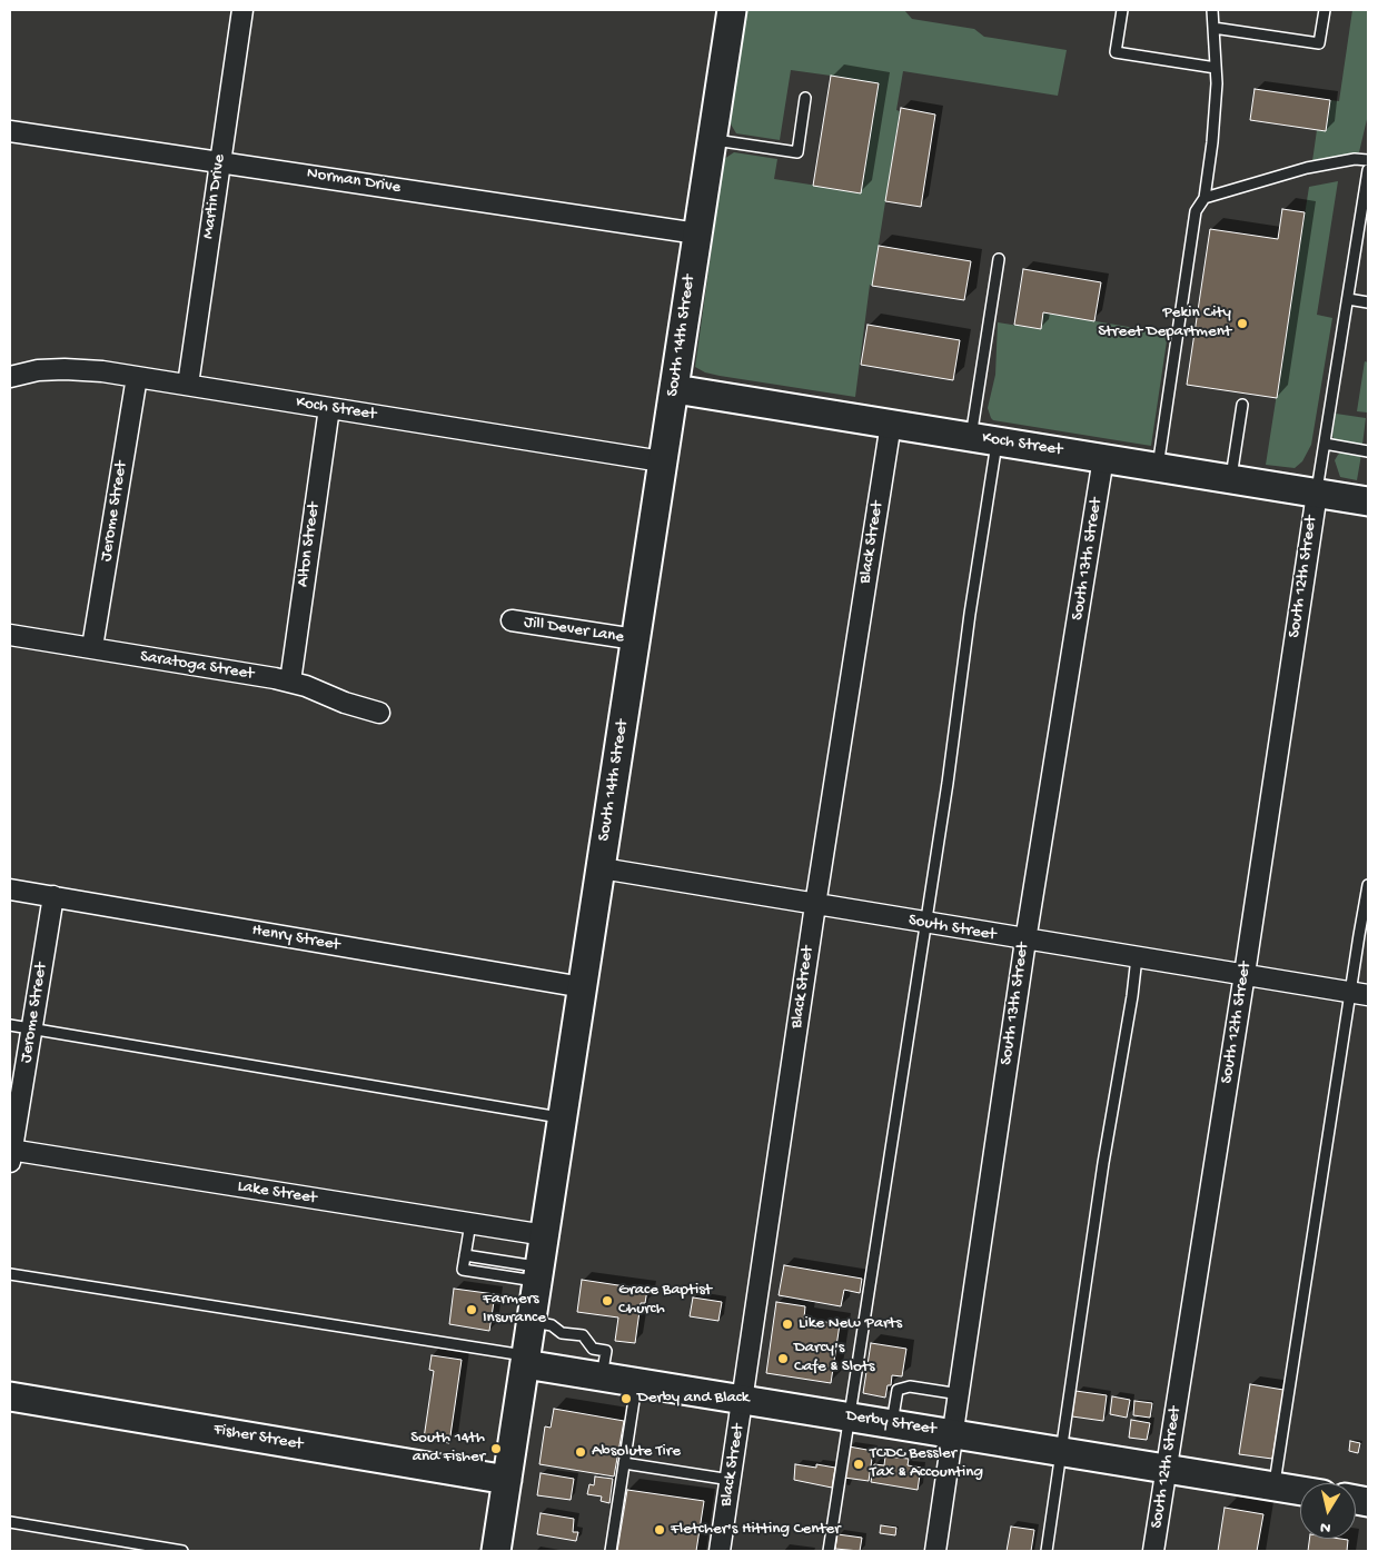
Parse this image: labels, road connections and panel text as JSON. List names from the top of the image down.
{
  "streets": {
    "main road": [
      "South 14th Street",
      "Koch Street",
      "Derby Street",
      "Fisher Street"
    ],
    "street": [
      "Norman Drive",
      "Martin Drive",
      "Jerome Street",
      "Black Street",
      "Alton Street",
      "South 13th Street",
      "South 12th Street",
      "Jill Dever Lane",
      "Saratoga Street",
      "South Street",
      "Henry Street",
      "Lake Street"
    ]
  },
  "crossings": [
    ["Norman Drive", "Martin Drive"],
    ["Norman Drive", "South 14th Street"],
    ["Martin Drive", "Koch Street"],
    ["South 14th Street", "Koch Street"],
    ["South 14th Street", "Jill Dever Lane"],
    ["South 14th Street", "South Street"],
    ["South 14th Street", "Henry Street"],
    ["South 14th Street", "Lake Street"],
    ["South 14th Street", "Derby Street"],
    ["South 14th Street", "Fisher Street"],
    ["Koch Street", "Jerome Street"],
    ["Koch Street", "Black Street"],
    ["Koch Street", "Alton Street"],
    ["Koch Street", "South 13th Street"],
    ["Koch Street", "South 12th Street"],
    ["Jerome Street", "Saratoga Street"],
    ["Jerome Street", "Henry Street"],
    ["Jerome Street", "Lake Street"],
    ["Black Street", "South Street"],
    ["Black Street", "Derby Street"],
    ["Alton Street", "Saratoga Street"],
    ["South 13th Street", "South Street"],
    ["South 13th Street", "Derby Street"],
    ["South 12th Street", "South Street"],
    ["South 12th Street", "Derby Street"]
  ],
  "places": [
    "Pekin City Street Department",
    "Grace Baptist Church",
    "Farmers Insurance",
    "Like New Parts",
    "Darcy's Cafe & Slots",
    "Derby and Black",
    "South 14th and Fisher",
    "Absolute Tire",
    "TCDC Bessler Tax & Accounting",
    "Fletcher's Hitting Center"
  ],
  "north": "bottom"
}
